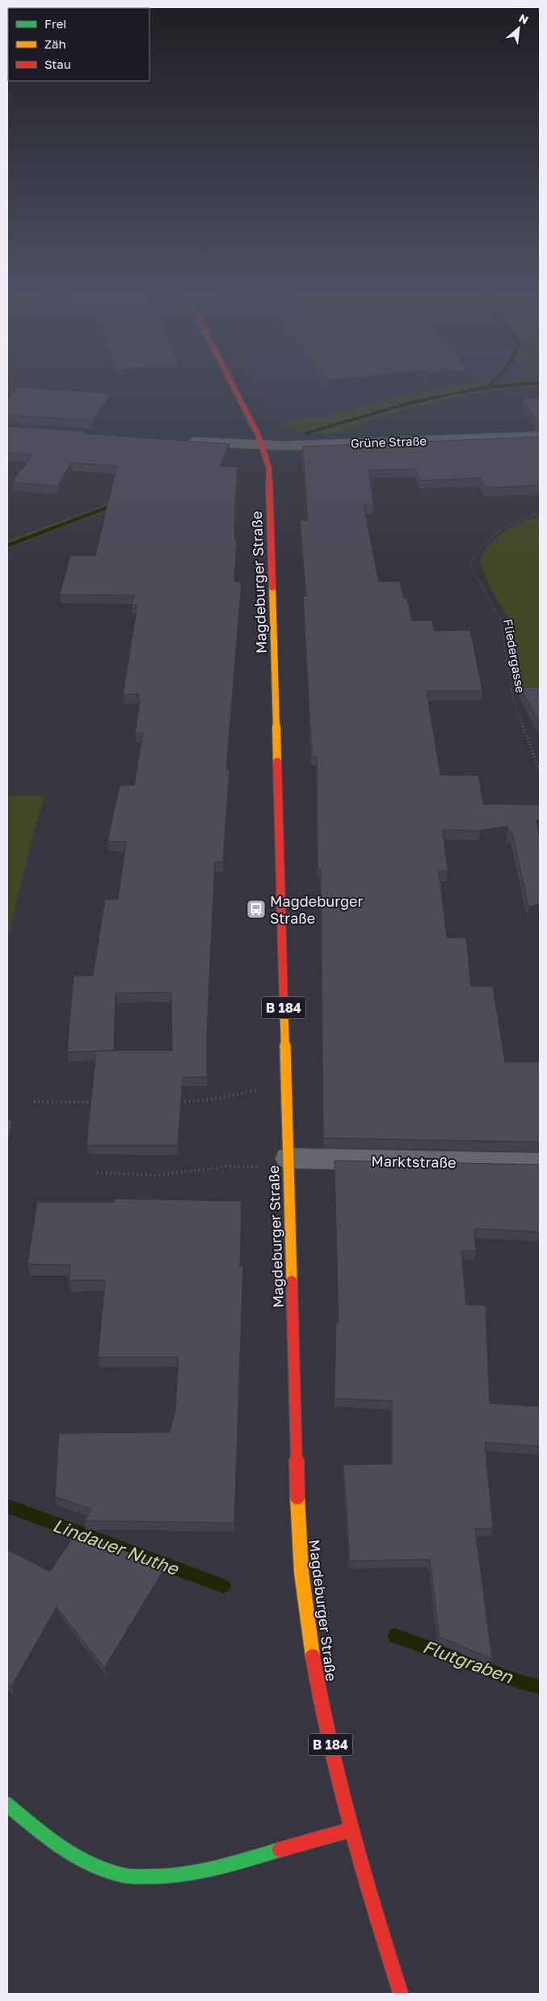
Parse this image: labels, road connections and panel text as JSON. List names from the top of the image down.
{
  "streets": {
    "main road": ["Magdeburger Straße", "B 184"],
    "street": ["Grüne Straße", "Marktstraße"],
    "path": ["Fliedergasse"]
  },
  "crossings": [
    ["Grüne Straße", "Magdeburger Straße"],
    ["Magdeburger Straße", "Marktstraße"]
  ],
  "water": ["Lindauer Nuthe", "Flutgraben"],
  "places": {
    "bus stop": ["Magdeburger Straße"]
  },
  "legend": ["Frei", "Zäh", "Stau"],
  "north": "top right"
}
